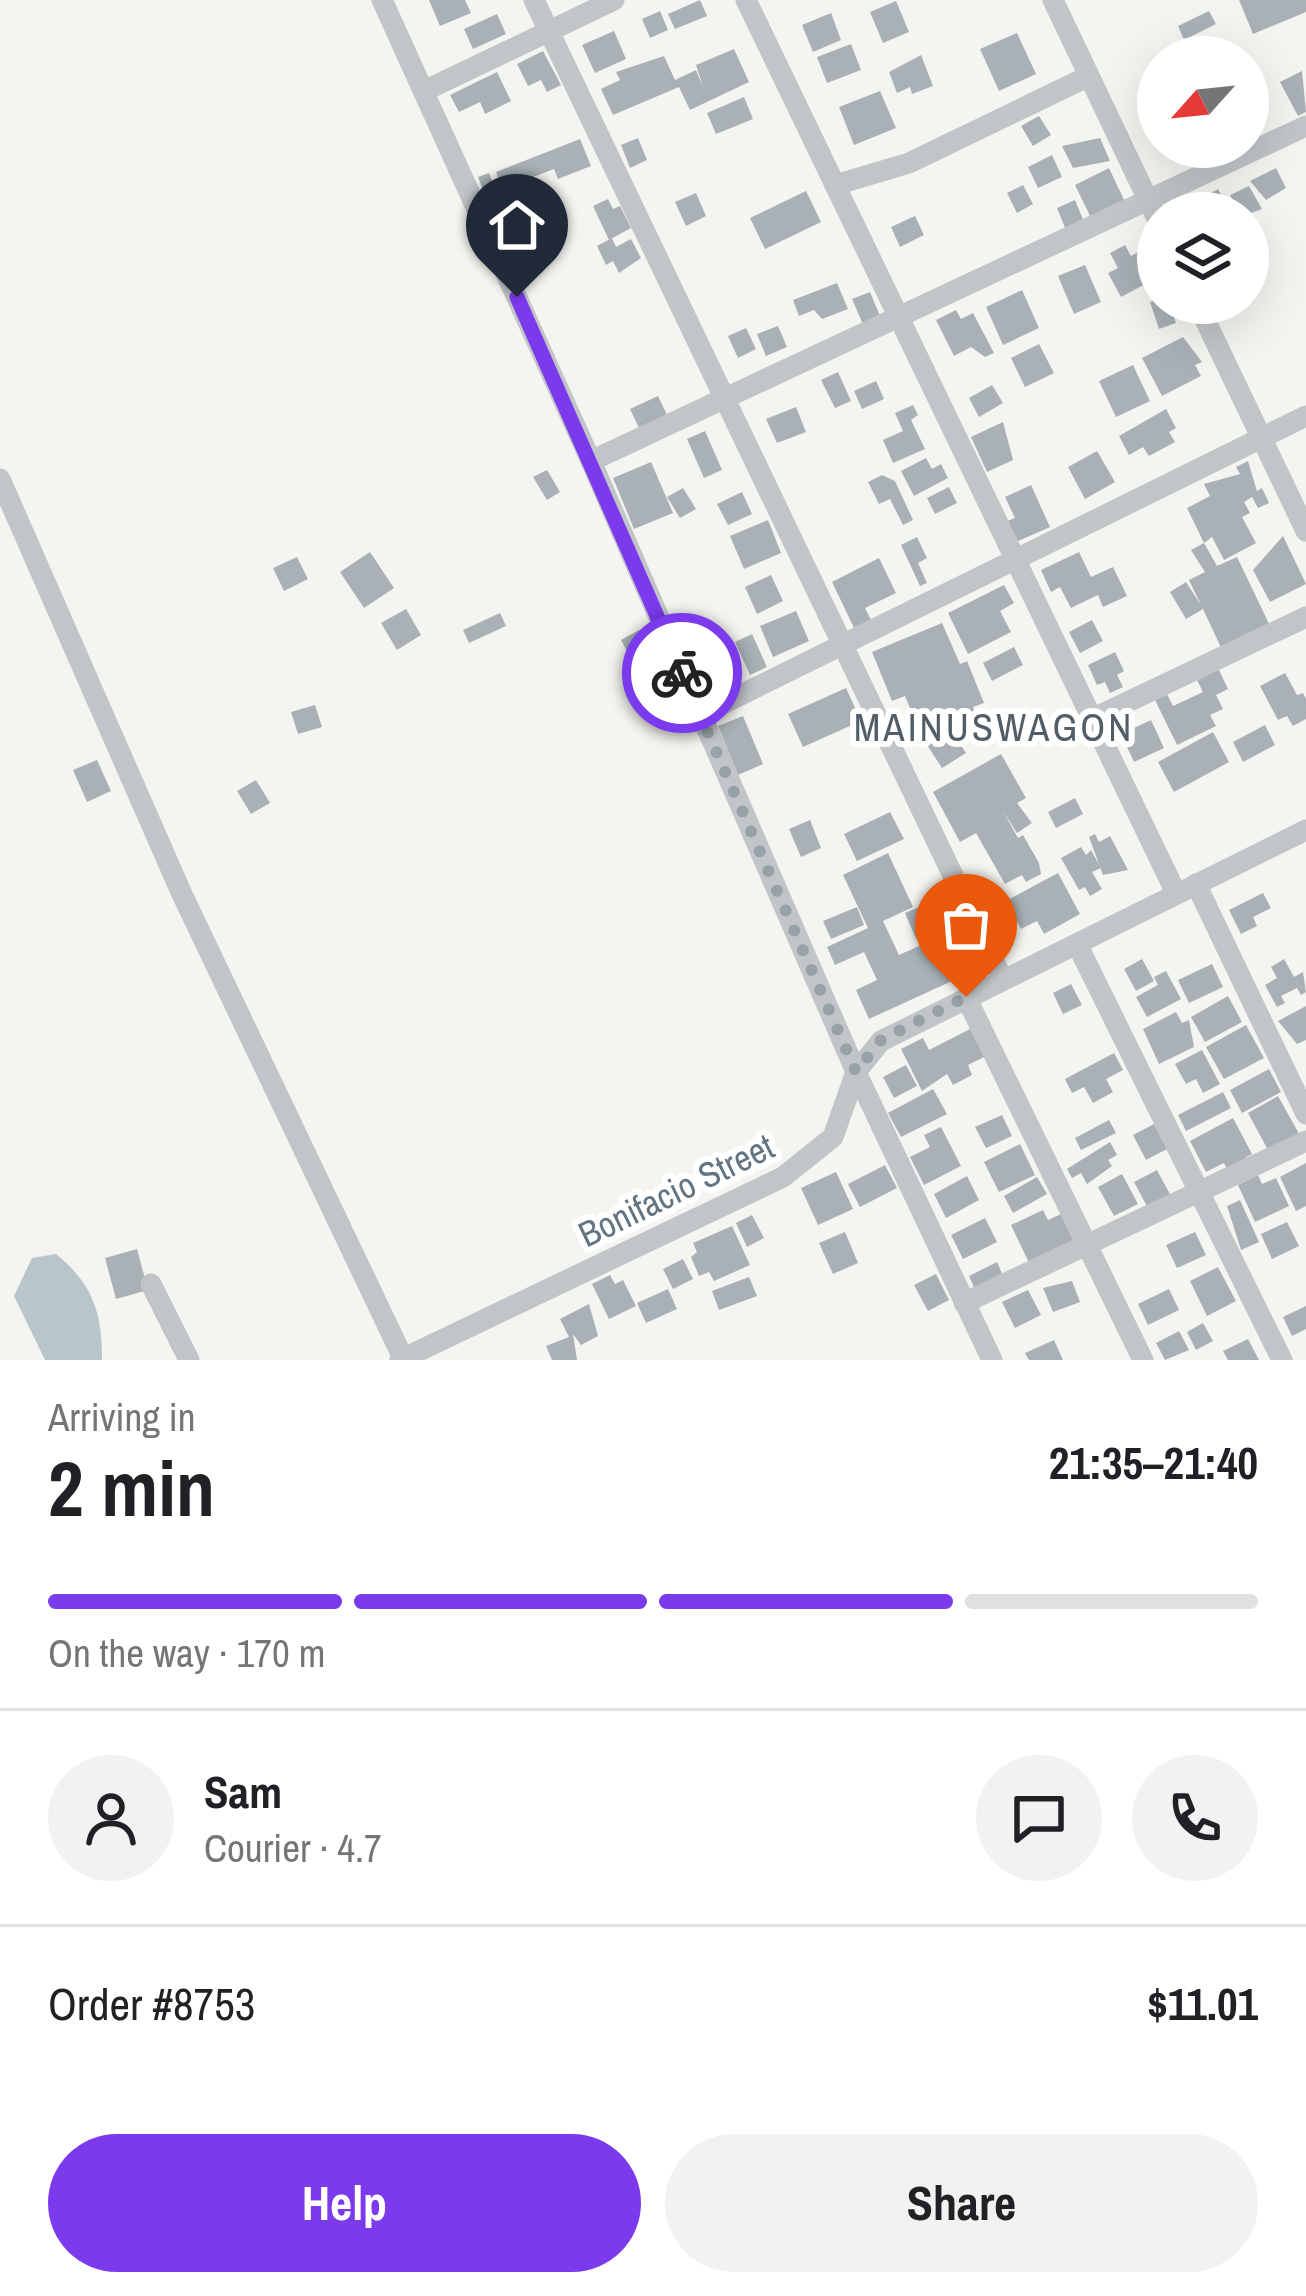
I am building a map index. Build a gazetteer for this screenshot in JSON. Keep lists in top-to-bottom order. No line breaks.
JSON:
{"streets":{"street":["Bonifacio Street"]},"districts":["MAINUSWAGON"],"north":"bottom left","page":{"heading":["2 min","Arriving in","21:35–21:40"],"panel":["Sam","Courier · 4.7","Order #8753","$11.01"],"bar":"On the way · 170 m","buttons":["Help","Share"]}}
